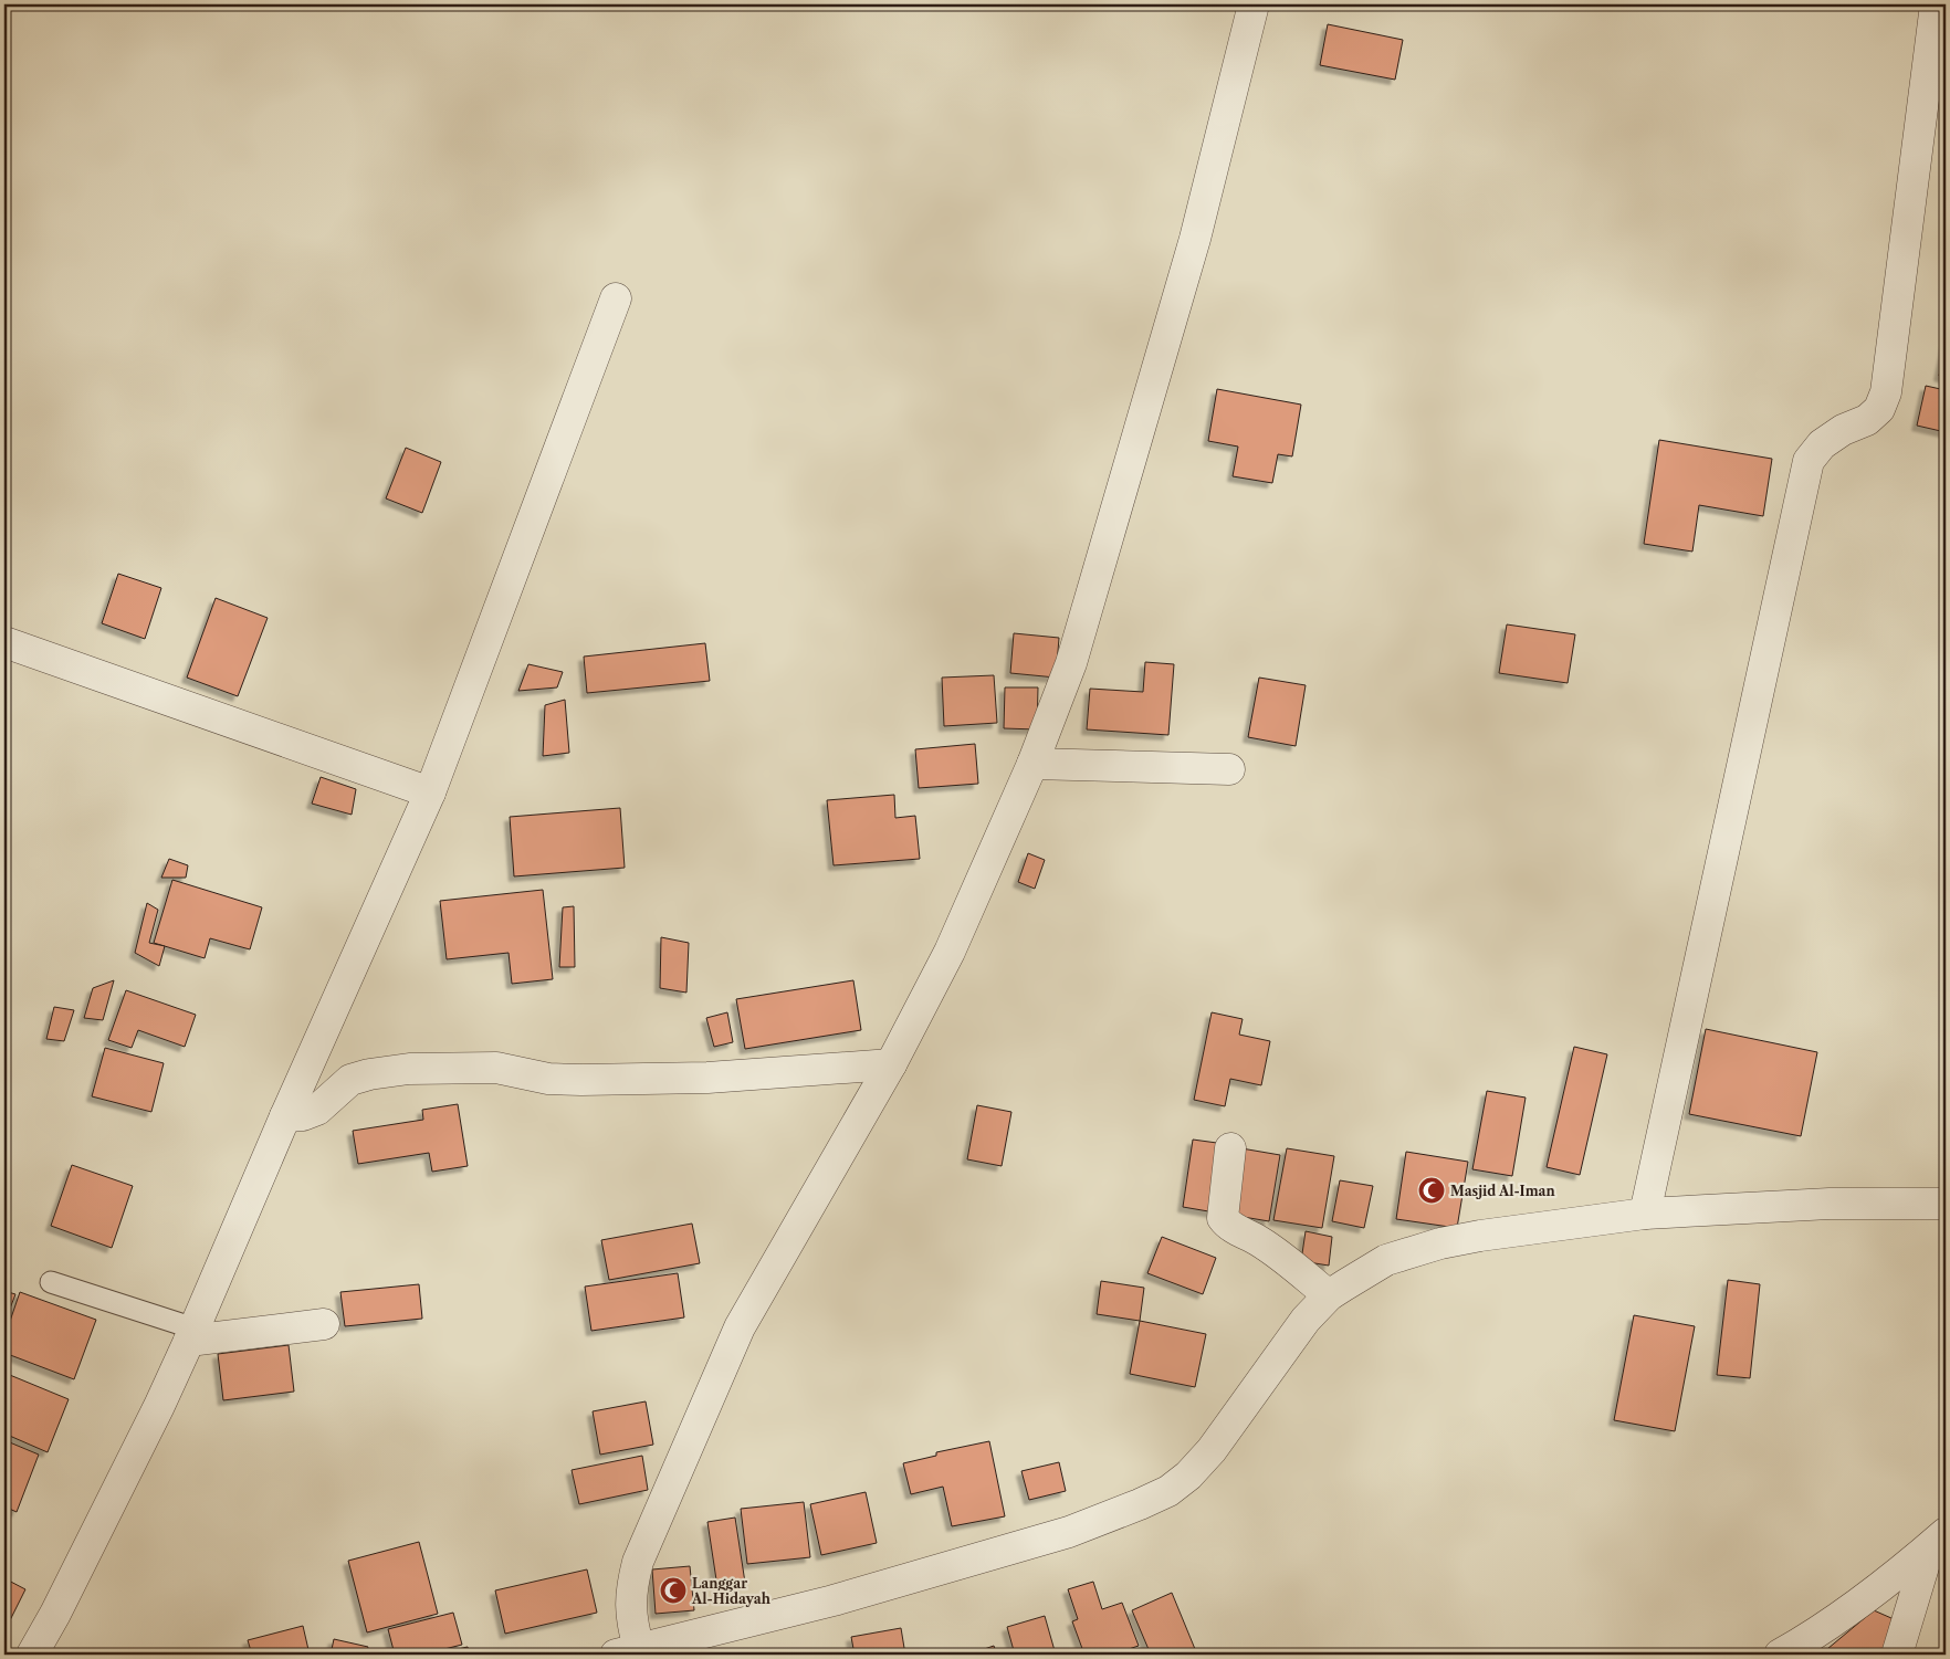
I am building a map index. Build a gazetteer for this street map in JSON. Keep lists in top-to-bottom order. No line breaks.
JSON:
{"places":{"mosque":["Masjid Al-Iman","Langgar Al-Hidayah"]}}
